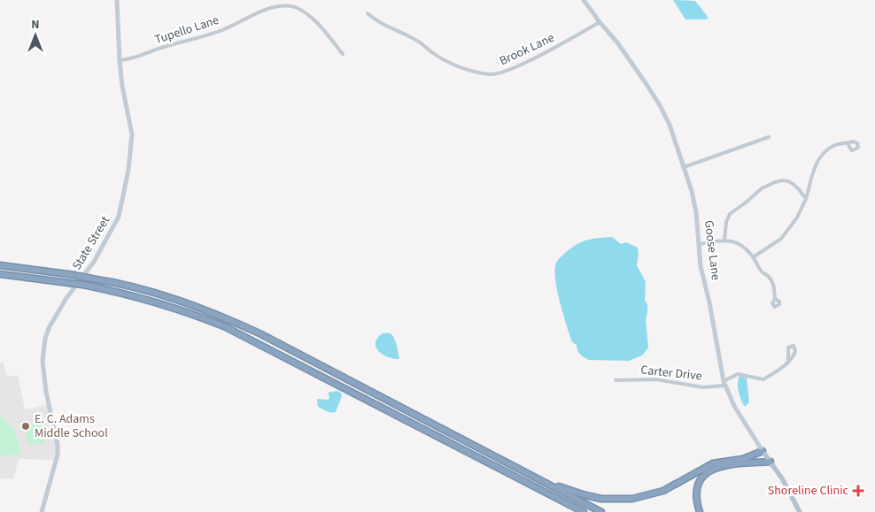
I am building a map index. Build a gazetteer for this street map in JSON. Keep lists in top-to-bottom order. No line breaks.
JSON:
{"streets":{"main road":["Goose Lane"],"street":["Tupello Lane","Brook Lane","State Street","Carter Drive"]},"crossings":[["Tupello Lane","State Street"],["Brook Lane","Goose Lane"],["Goose Lane","Carter Drive"]],"places":{"other":["E. C. Adams Middle School"],"health":["Shoreline Clinic"]},"north":"top"}
